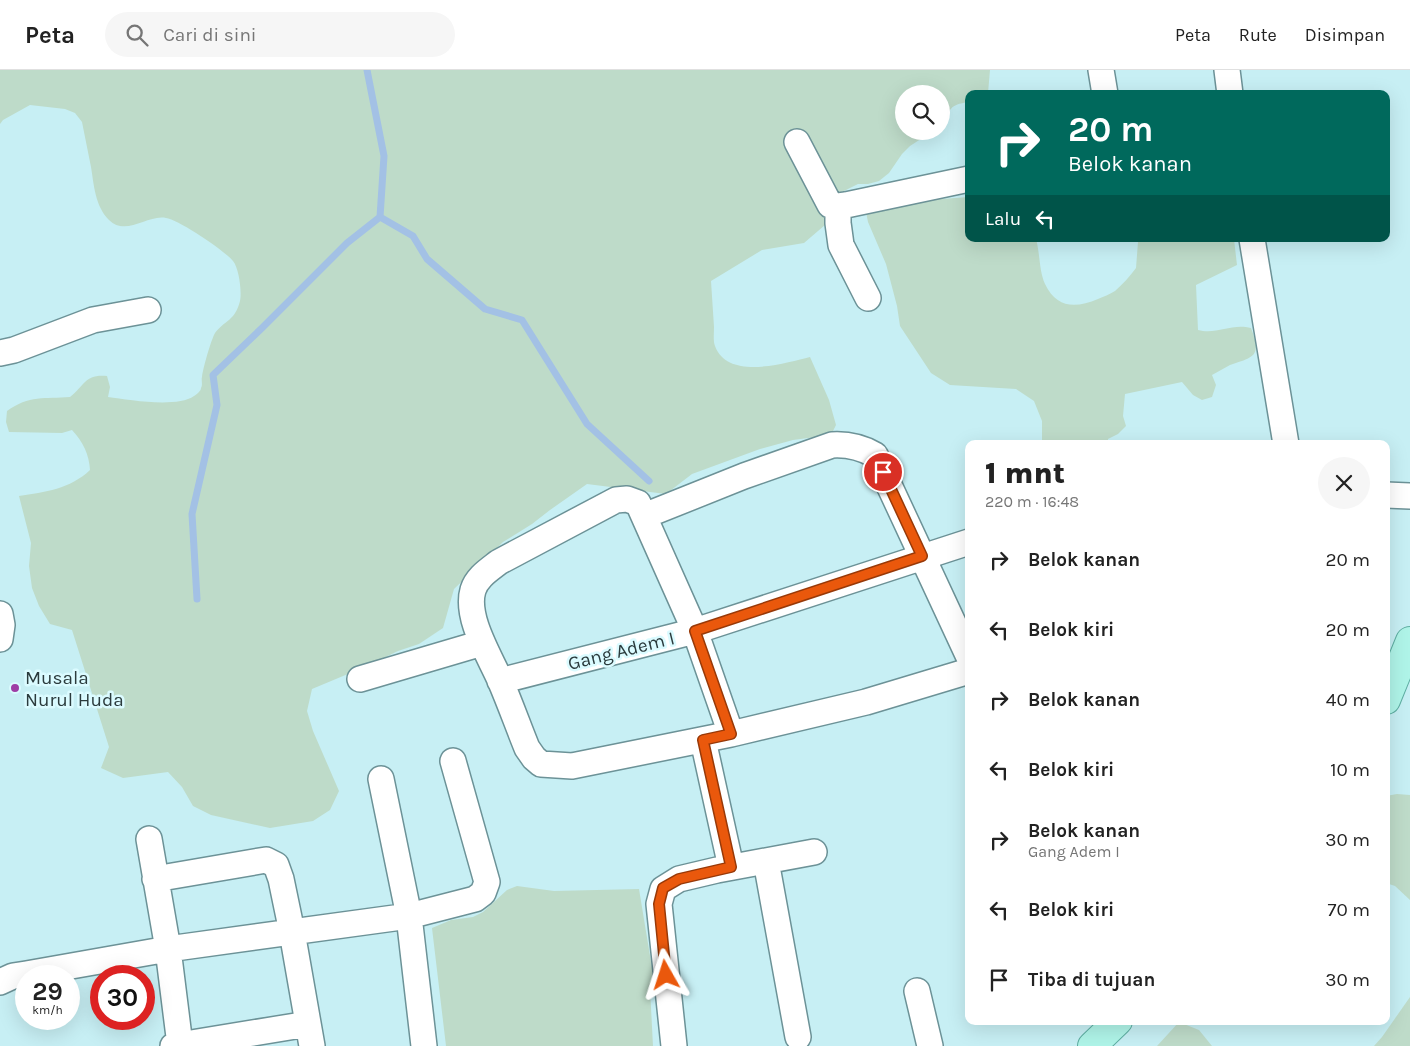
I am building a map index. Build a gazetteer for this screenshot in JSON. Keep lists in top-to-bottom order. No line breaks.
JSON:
{"streets":{"street":["Gang Adem I"]},"places":["Musala Nurul Huda"],"page":{"header":"Peta","search":"Cari di sini","nav":["Peta","Rute","Disimpan"],"turn":["20 m","Belok kanan"],"then":"Lalu","heading":["1 mnt","220 m · 16:48"],"list":[{"name":"Belok kanan","value":"20 m"},{"name":"Belok kiri","value":"20 m"},{"name":"Belok kanan","value":"40 m"},{"name":"Belok kiri","value":"10 m"},{"name":"Belok kanan","note":"Gang Adem I","value":"30 m"},{"name":"Belok kiri","value":"70 m"},{"name":"Tiba di tujuan","value":"30 m"}],"speed":"29 km/h","limit":"30"}}
